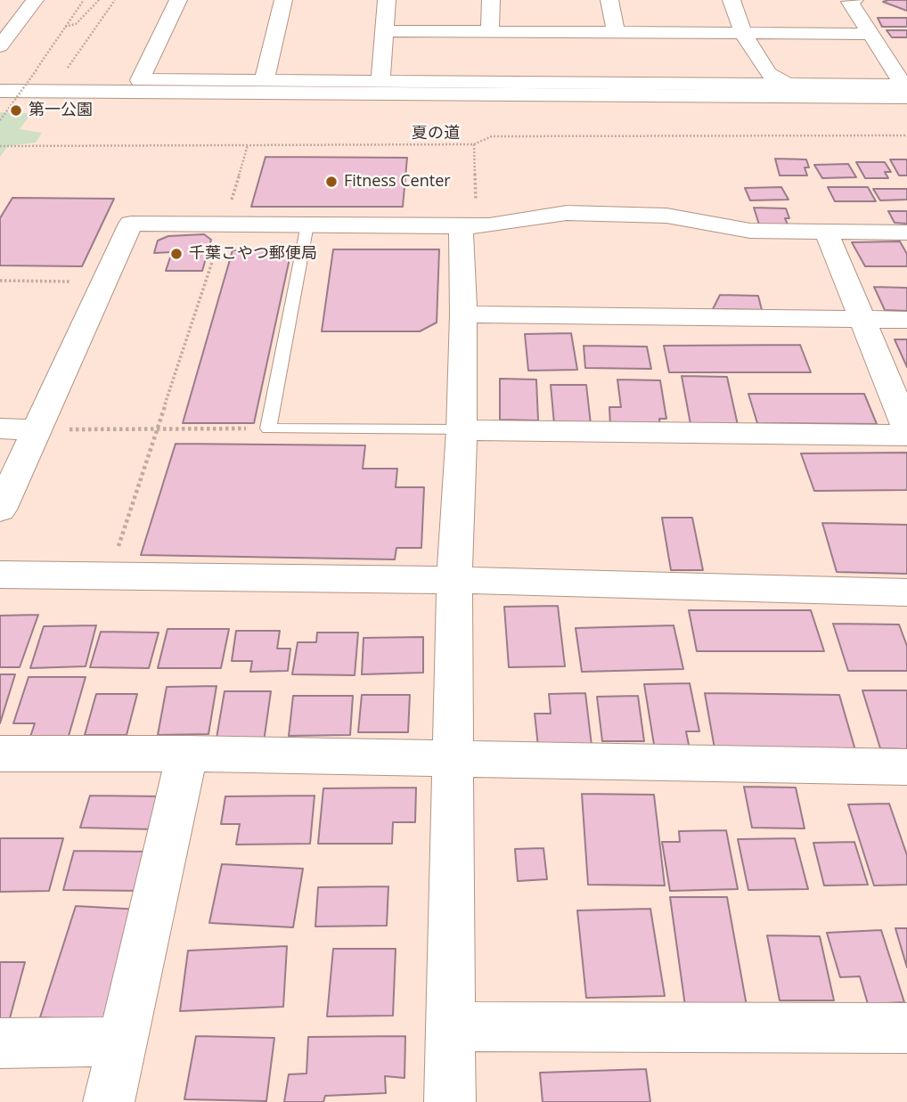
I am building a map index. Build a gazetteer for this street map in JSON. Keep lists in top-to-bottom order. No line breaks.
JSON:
{"streets":{"path":["夏の道"]},"places":["第一公園","Fitness Center","千葉こやつ郵便局"]}
